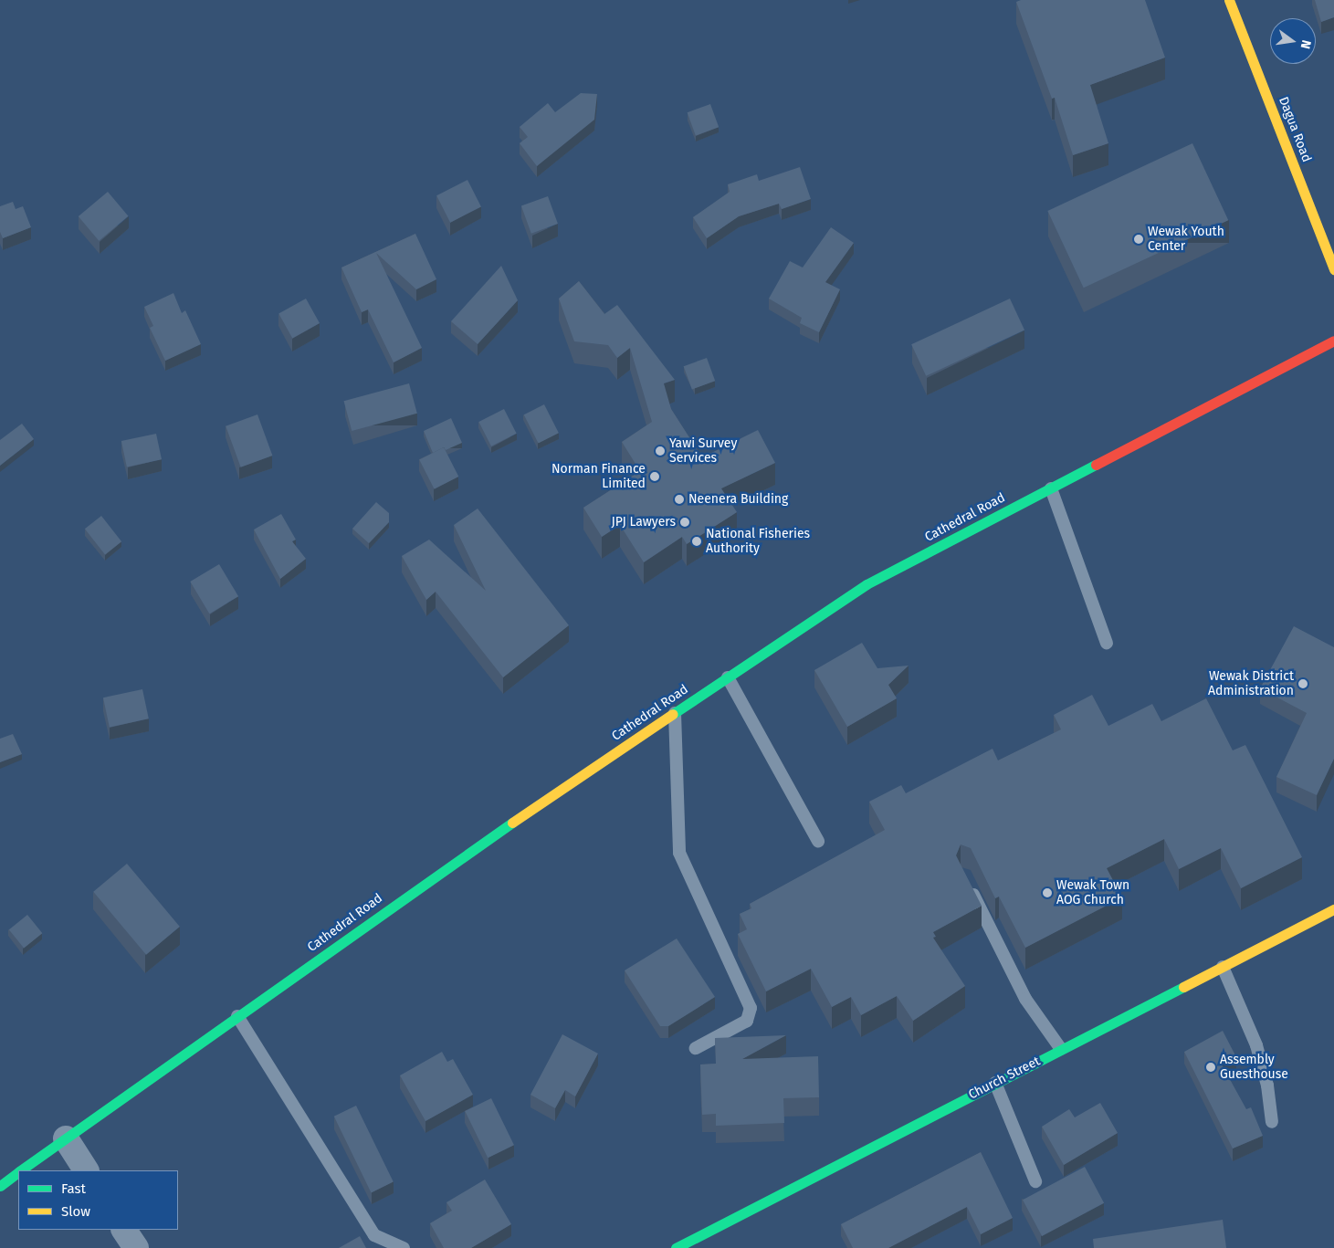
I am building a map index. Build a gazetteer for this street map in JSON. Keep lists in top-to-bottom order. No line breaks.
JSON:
{"streets":{"main road":["Dagua Road","Cathedral Road","Church Street"]},"places":["Wewak Youth Center","Yawi Survey Services","Norman Finance Limited","Neenera Building","JPJ Lawyers","National Fisheries Authority","Wewak District Administration","Wewak Town AOG Church","Assembly Guesthouse"],"legend":["Fast","Slow"],"north":"right"}
